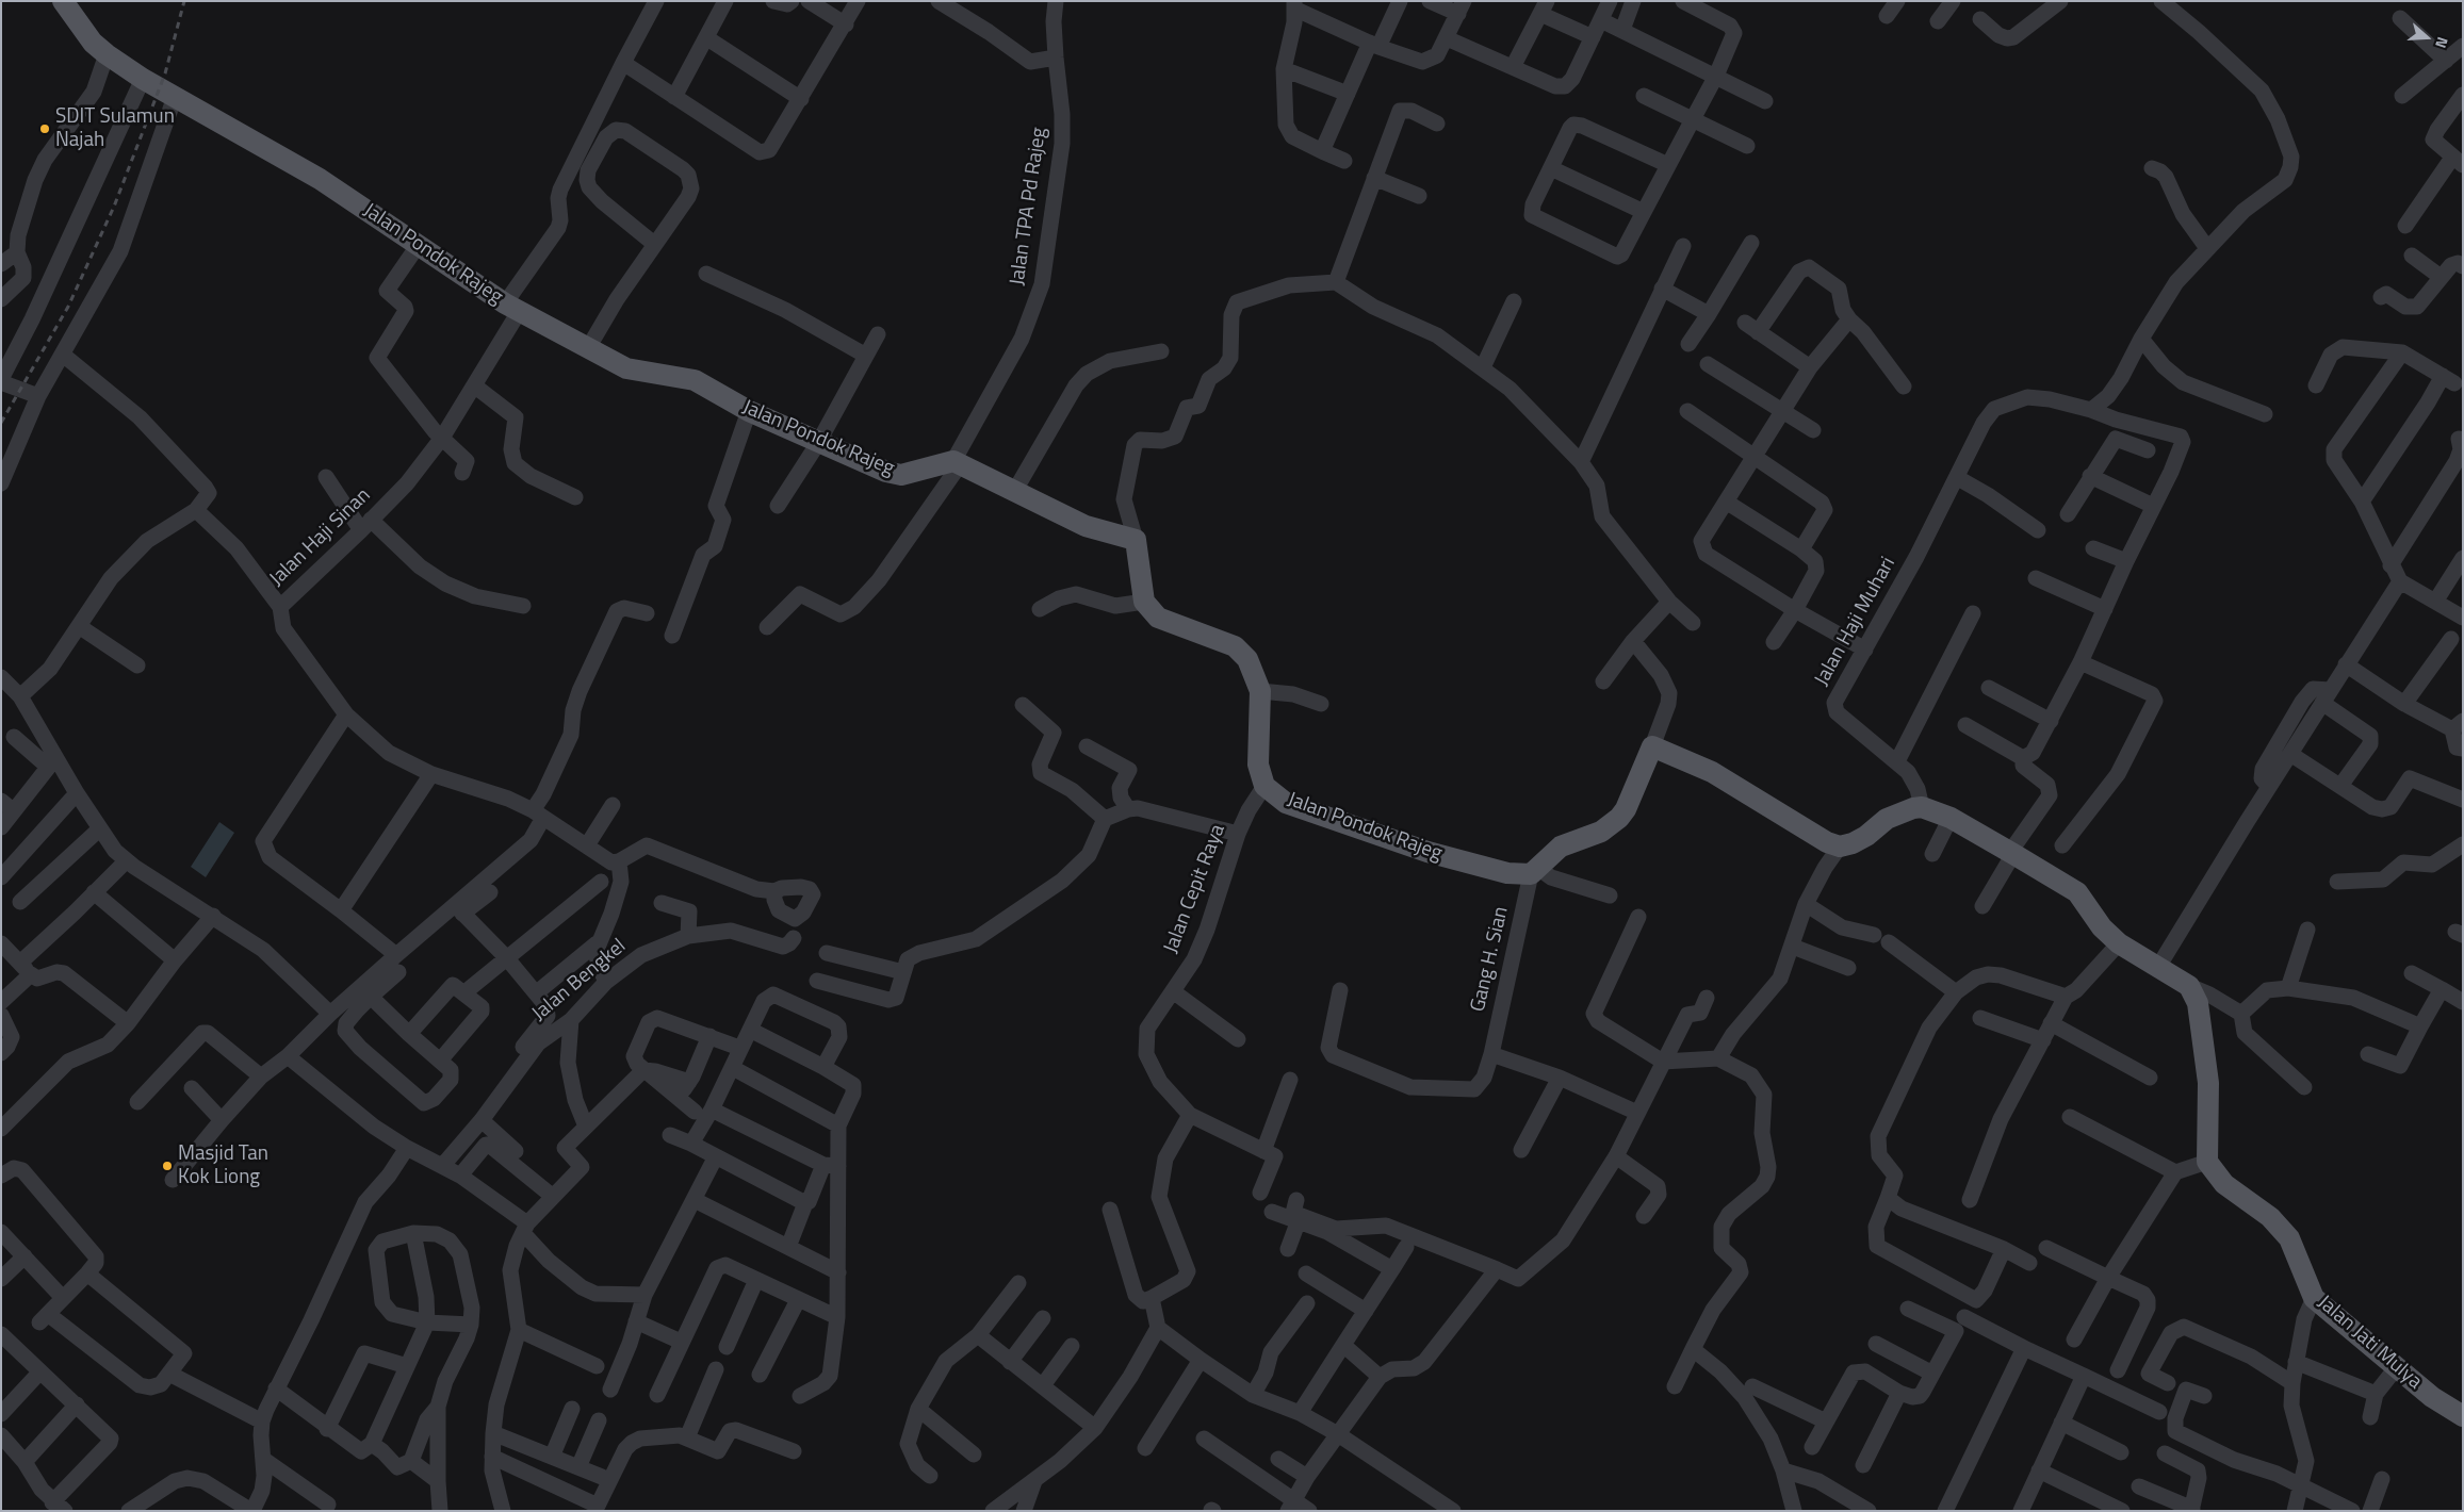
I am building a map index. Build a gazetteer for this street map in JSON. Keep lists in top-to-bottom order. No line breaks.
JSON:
{"streets":{"main road":["Jalan Pondok Rajeg","Jalan Jati Mulya"],"street":["Jalan TPA Pd Rajeg","Jalan Haji Sinan","Jalan Haji Muhari","Jalan Cepit Raya","Gang H. Sian","Jalan Bengkel"]},"crossings":[["Jalan TPA Pd Rajeg","Jalan Pondok Rajeg"],["Jalan Pondok Rajeg","Jalan Haji Sinan"],["Jalan Pondok Rajeg","Jalan Cepit Raya"],["Jalan Pondok Rajeg","Gang H. Sian"]],"places":["SDIT Sulamun Najah","Masjid Tan Kok Liong"],"north":"right"}
